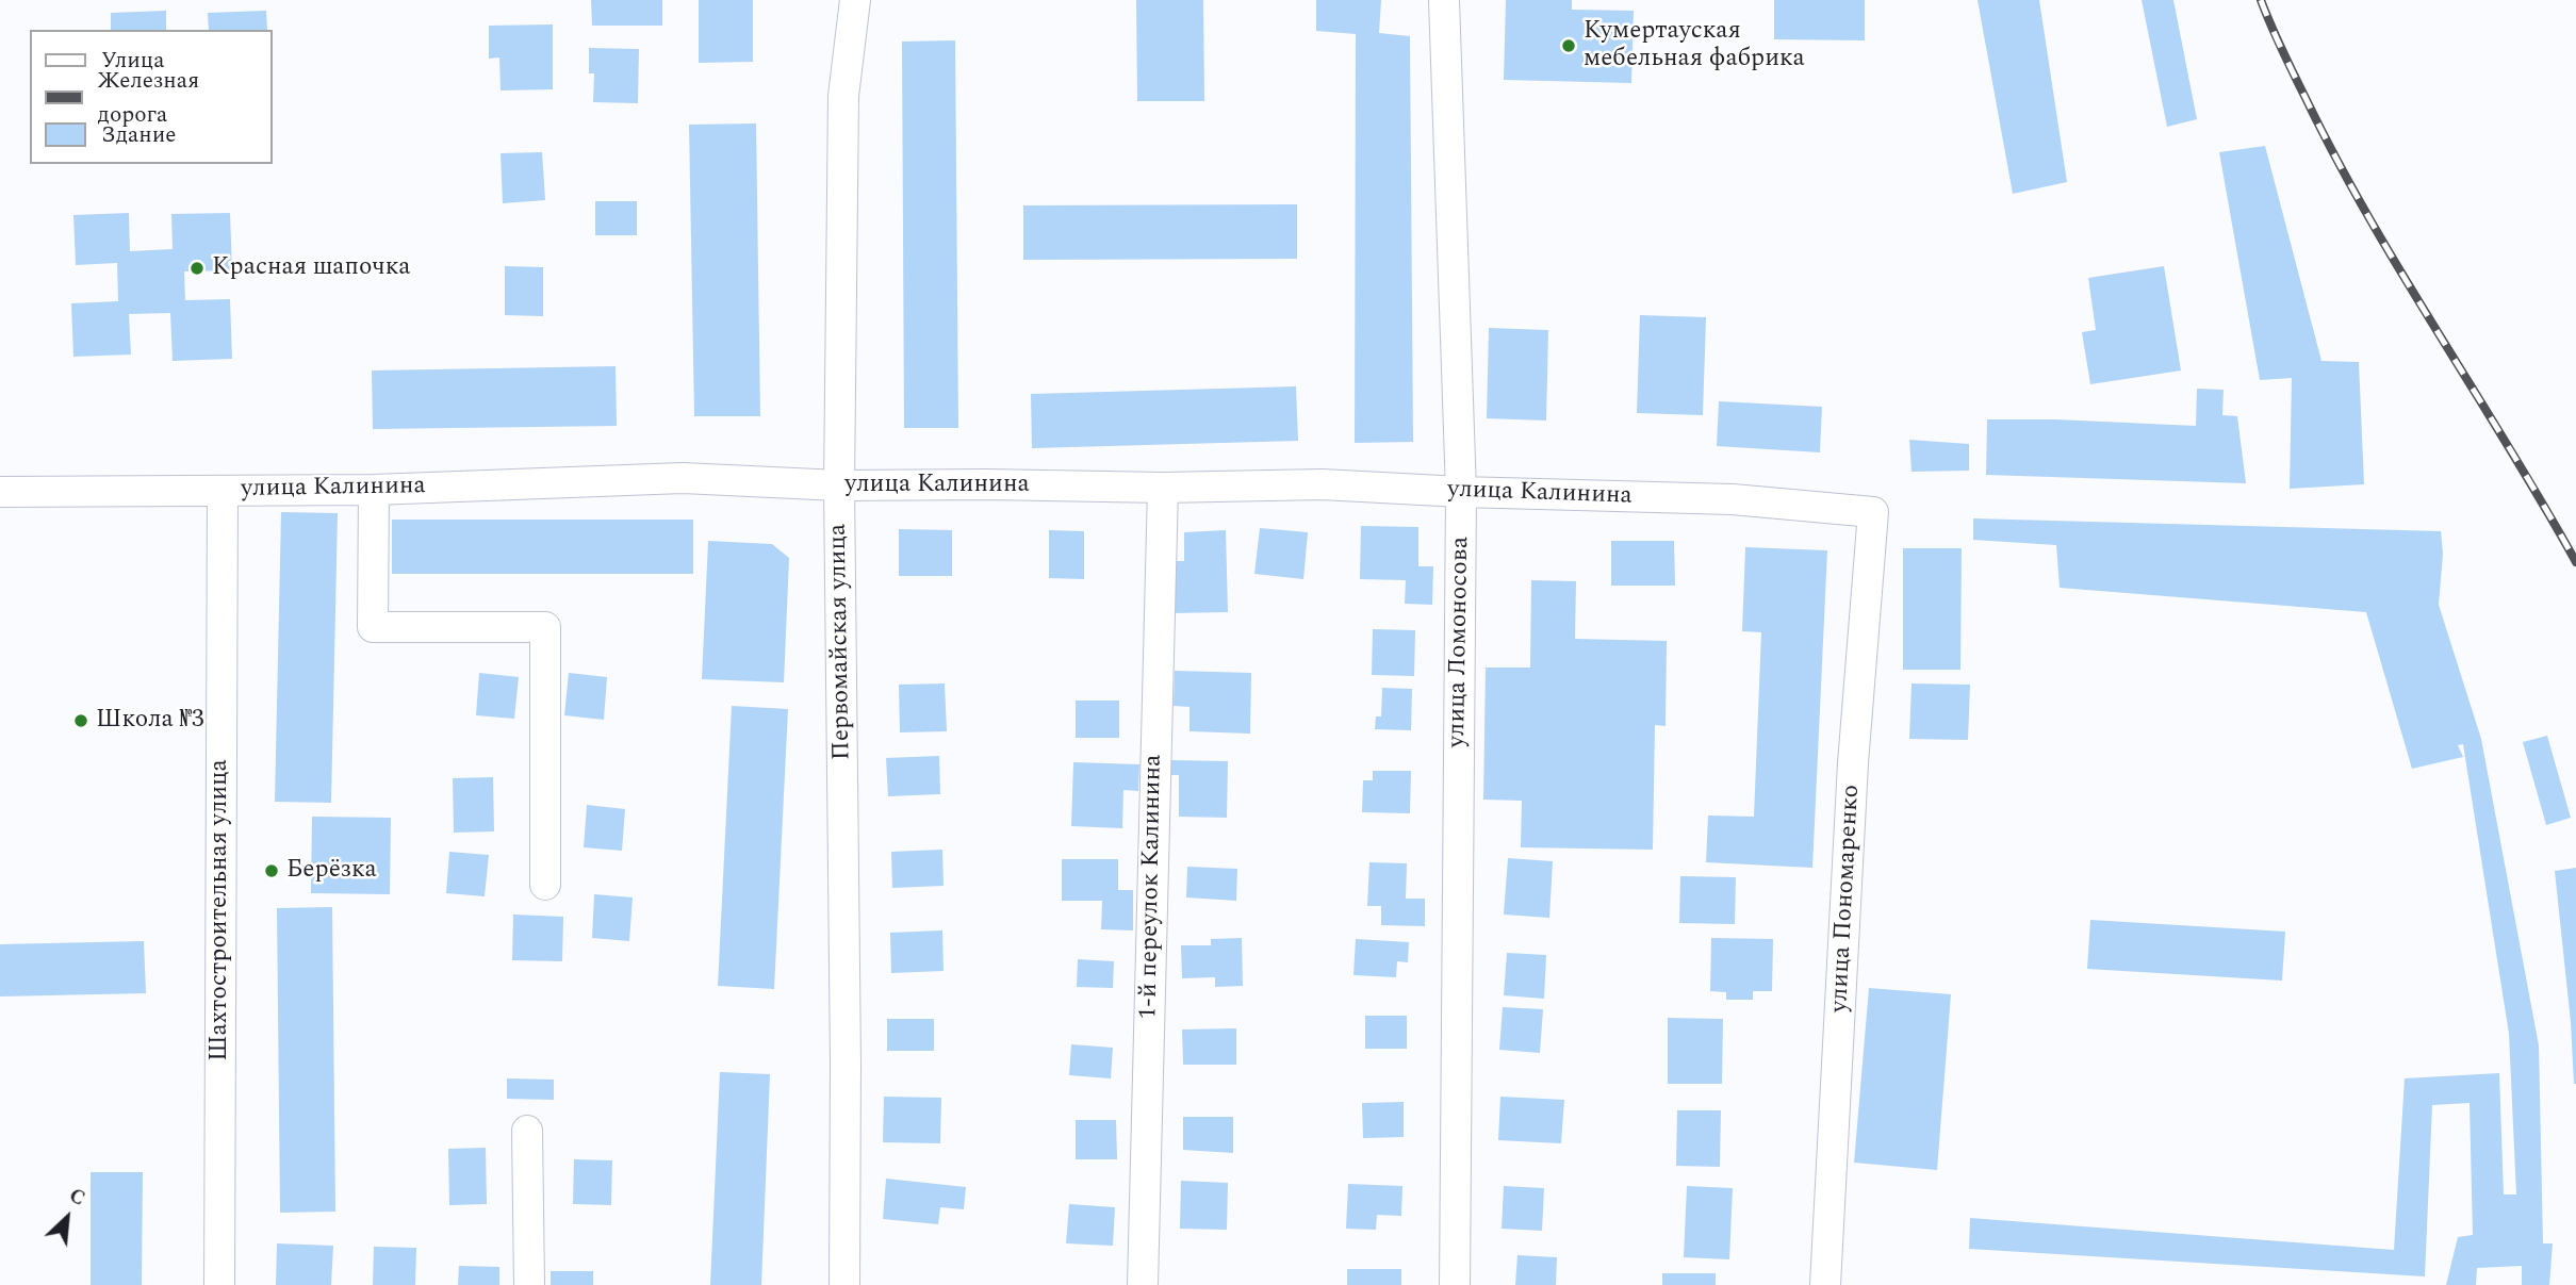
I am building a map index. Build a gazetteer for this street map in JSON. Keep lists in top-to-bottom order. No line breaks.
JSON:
{"streets":{"street":["улица Калинина","Первомайская улица","улица Ломоносова","1-й переулок Калинина","улица Пономаренко","Шахтостроительная улица"]},"crossings":[["улица Калинина","Первомайская улица"],["улица Калинина","улица Ломоносова"],["улица Калинина","1-й переулок Калинина"],["улица Калинина","улица Пономаренко"],["улица Калинина","Шахтостроительная улица"]],"places":["Кумертауская мебельная фабрика","Красная шапочка","Школа №3","Берёзка"],"legend":["Улица","Железная дорога","Здание"],"north":"top right"}
